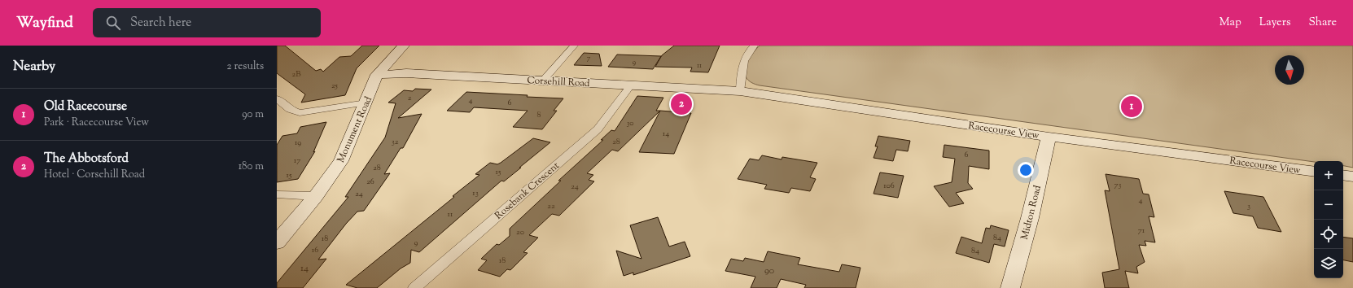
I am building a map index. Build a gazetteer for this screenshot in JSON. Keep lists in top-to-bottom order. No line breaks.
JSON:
{"streets":{"street":["Corsehill Road","Monument Road","Racecourse View","Rosebank Crescent","Midton Road"]},"crossings":[["Corsehill Road","Monument Road"],["Corsehill Road","Racecourse View"],["Corsehill Road","Rosebank Crescent"],["Racecourse View","Midton Road"]],"house_numbers":["7","9","11","2B","25","2","4","6","8","30","14","32","28","19","6","17","28","15","15","26","73","106","24","13","24","4","22","3","11","71","20","84","18","9","16","84","18","14","90"],"north":"bottom","page":{"header":"Wayfind","search":"Search here","nav":["Map","Layers","Share"],"heading":["Nearby","2 results"],"list":[{"mark":"1","name":"Old Racecourse","note":"Park · Racecourse View","value":"90 m"},{"mark":"2","name":"The Abbotsford","note":"Hotel · Corsehill Road","value":"180 m"}],"pins":["2","1"],"map_buttons":["+","−"]}}
